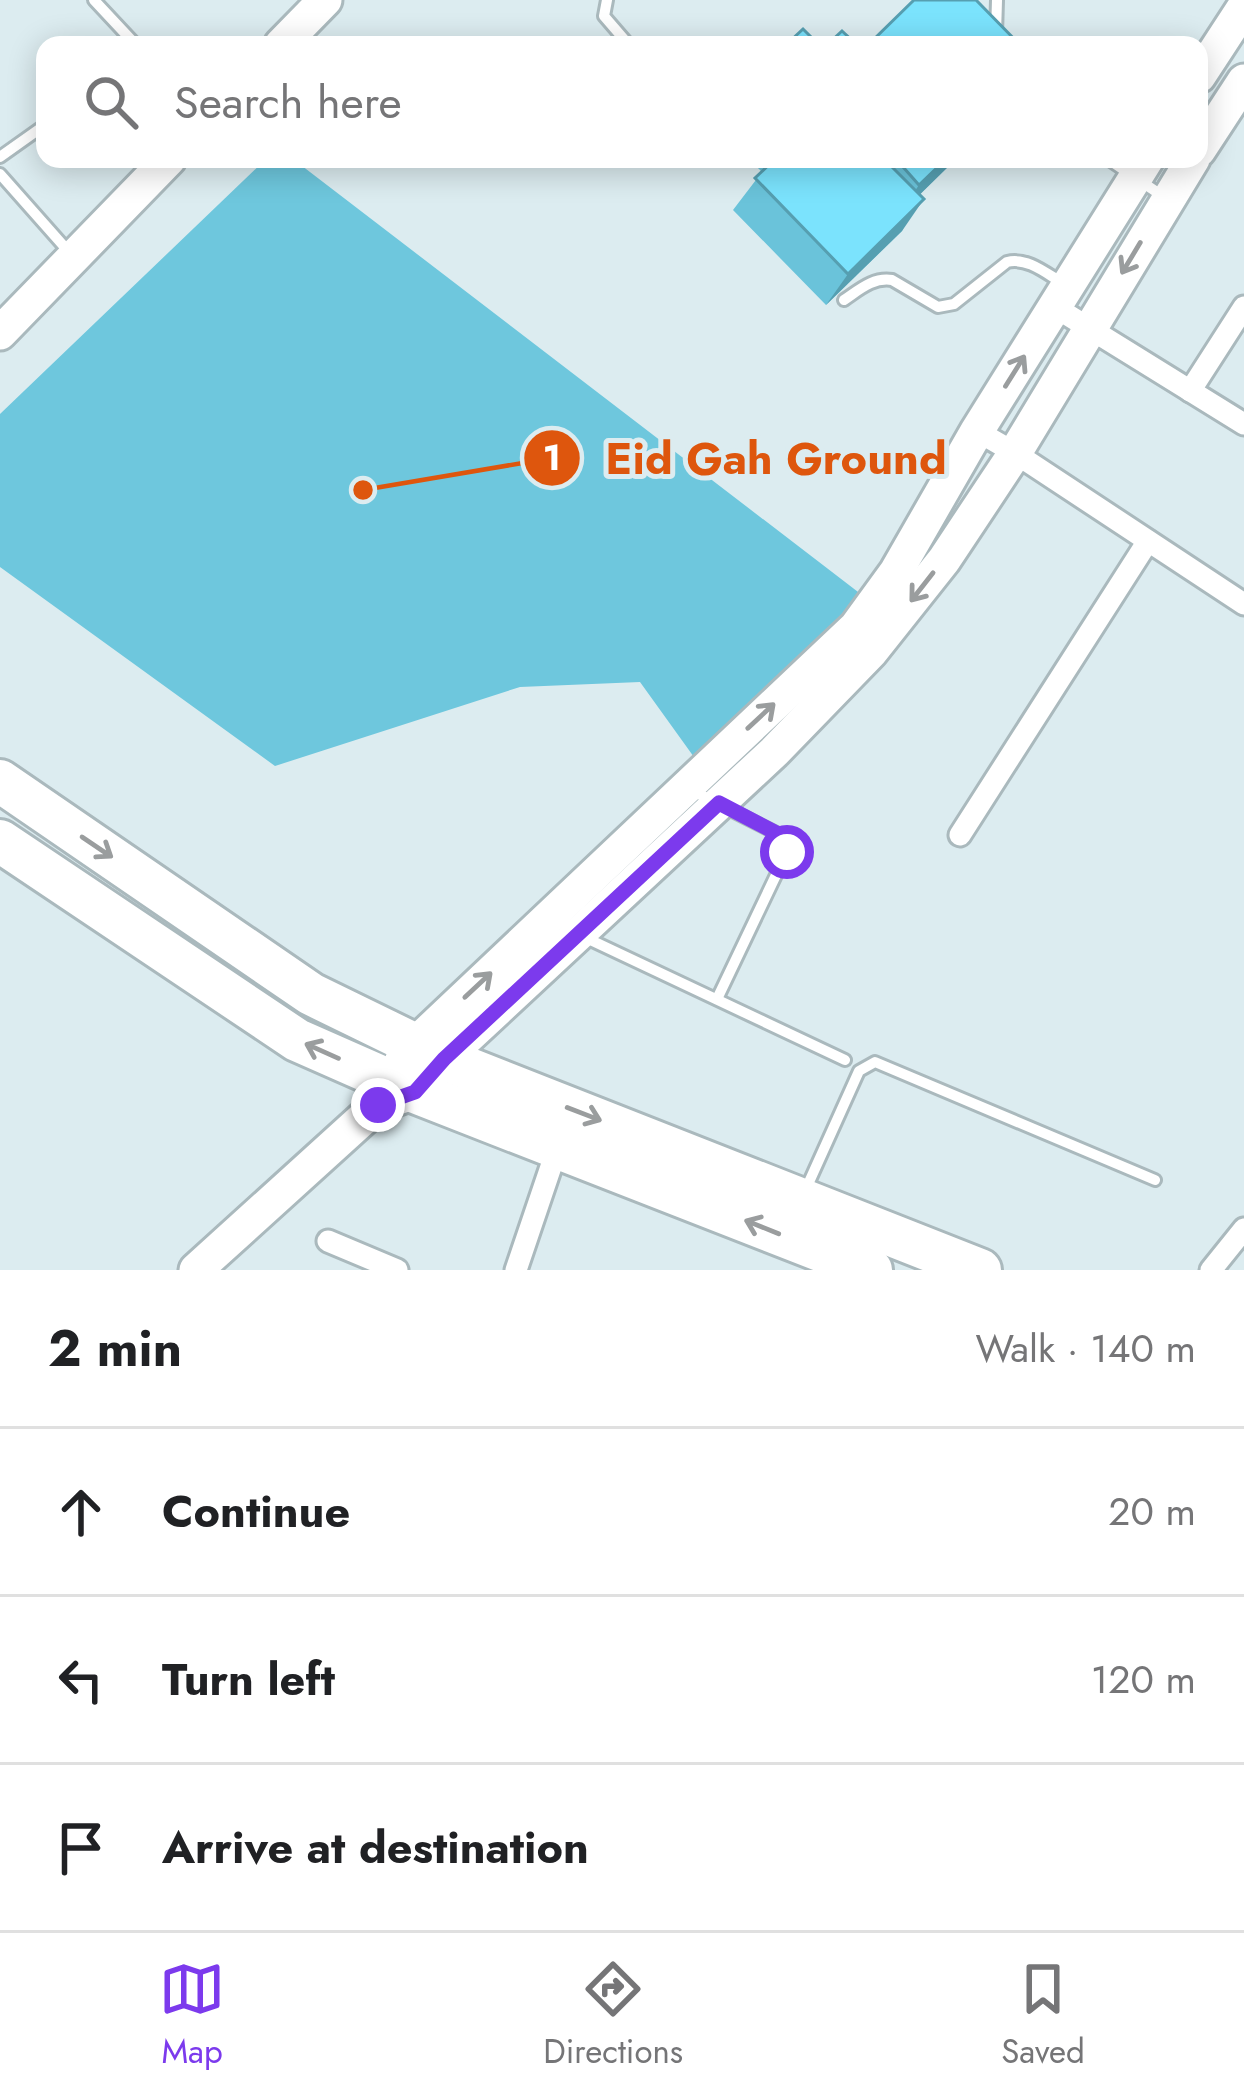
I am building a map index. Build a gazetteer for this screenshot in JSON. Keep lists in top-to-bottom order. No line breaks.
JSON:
{"places":["Eid Gah Ground"],"page":{"search":"Search here","heading":["2 min","Walk · 140 m"],"list":[["Continue","20 m"],["Turn left","120 m"],"Arrive at destination"],"nav":["Map","Directions","Saved"]}}
